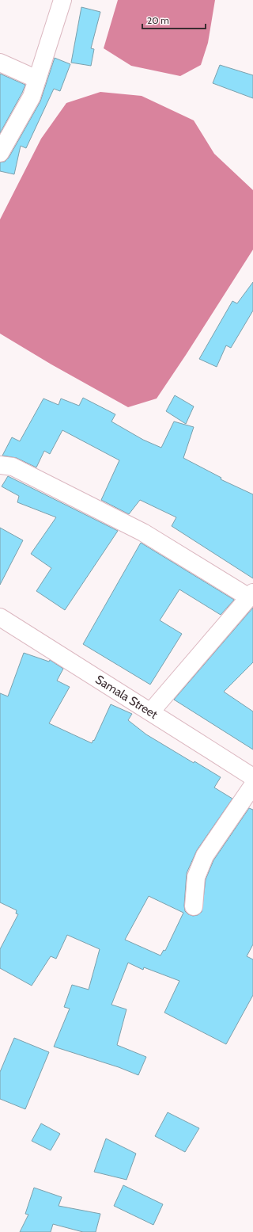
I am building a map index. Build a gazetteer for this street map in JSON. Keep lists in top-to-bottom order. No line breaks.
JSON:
{"streets":{"street":["Samala Street"]},"scale_bar":"20 m"}
